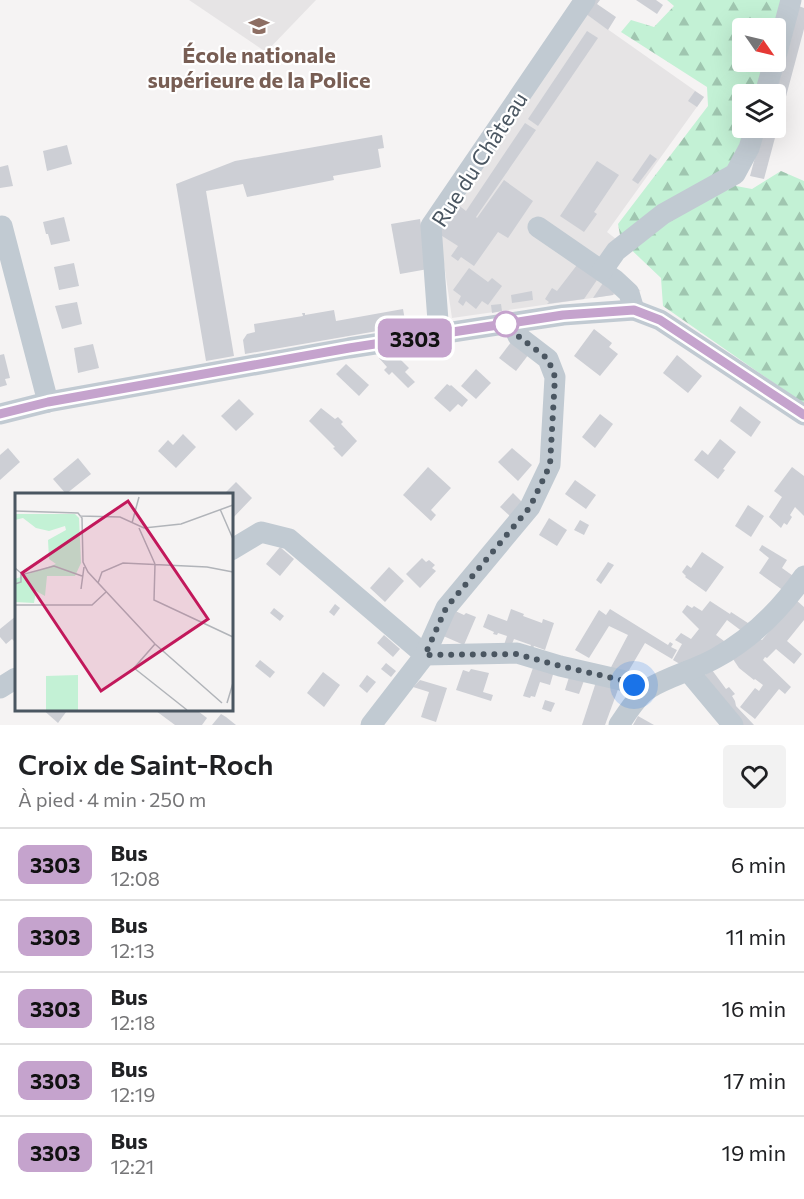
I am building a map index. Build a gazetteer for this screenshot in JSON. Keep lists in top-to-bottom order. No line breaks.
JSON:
{"streets":{"street":["Rue du Château"]},"places":{"school or university":["École nationale supérieure de la Police"]},"lines":["bus line 3303"],"north":"bottom right","page":{"on_map":"3303","heading":["Croix de Saint-Roch","À pied · 4 min · 250 m"],"list":[{"mark":"3303","name":"Bus","note":"12:08","value":"6 min"},{"mark":"3303","name":"Bus","note":"12:13","value":"11 min"},{"mark":"3303","name":"Bus","note":"12:18","value":"16 min"},{"mark":"3303","name":"Bus","note":"12:19","value":"17 min"},{"mark":"3303","name":"Bus","note":"12:21","value":"19 min"}]}}
